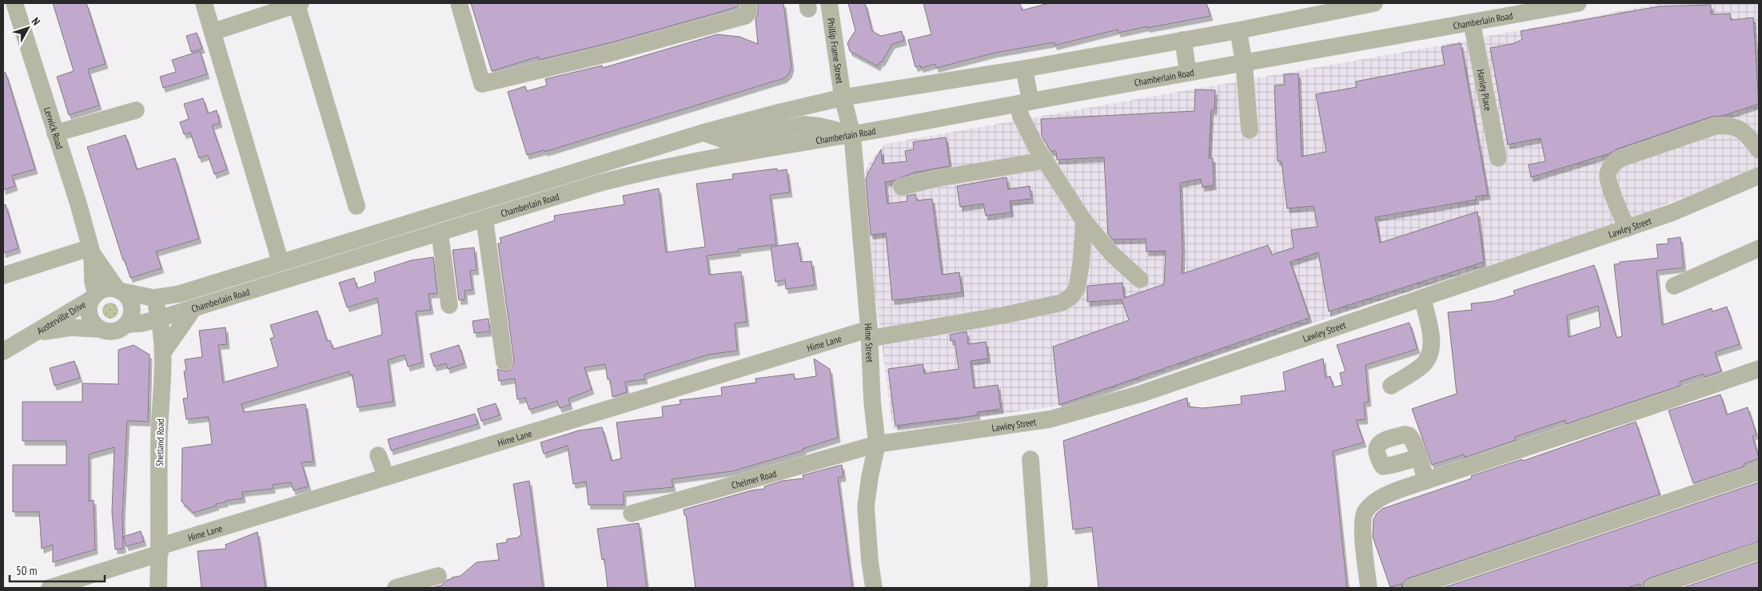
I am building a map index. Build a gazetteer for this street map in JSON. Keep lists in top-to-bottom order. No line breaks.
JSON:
{"streets":{"street":["Chamberlain Road","Phillip Frame Street","Hanley Place","Lerwick Road","Lawley Street","Austerville Drive","Hime Lane","Hime Street","Shetland Road","Chelmer Road"]},"crossings":[["Chamberlain Road","Phillip Frame Street"],["Chamberlain Road","Hanley Place"],["Chamberlain Road","Lerwick Road"],["Chamberlain Road","Austerville Drive"],["Chamberlain Road","Hime Street"],["Chamberlain Road","Shetland Road"],["Phillip Frame Street","Hime Street"],["Lerwick Road","Austerville Drive"],["Lawley Street","Hime Street"],["Lawley Street","Chelmer Road"],["Hime Lane","Hime Street"],["Hime Lane","Shetland Road"],["Hime Street","Chelmer Road"]],"scale_bar":"50 m","north":"top right"}
